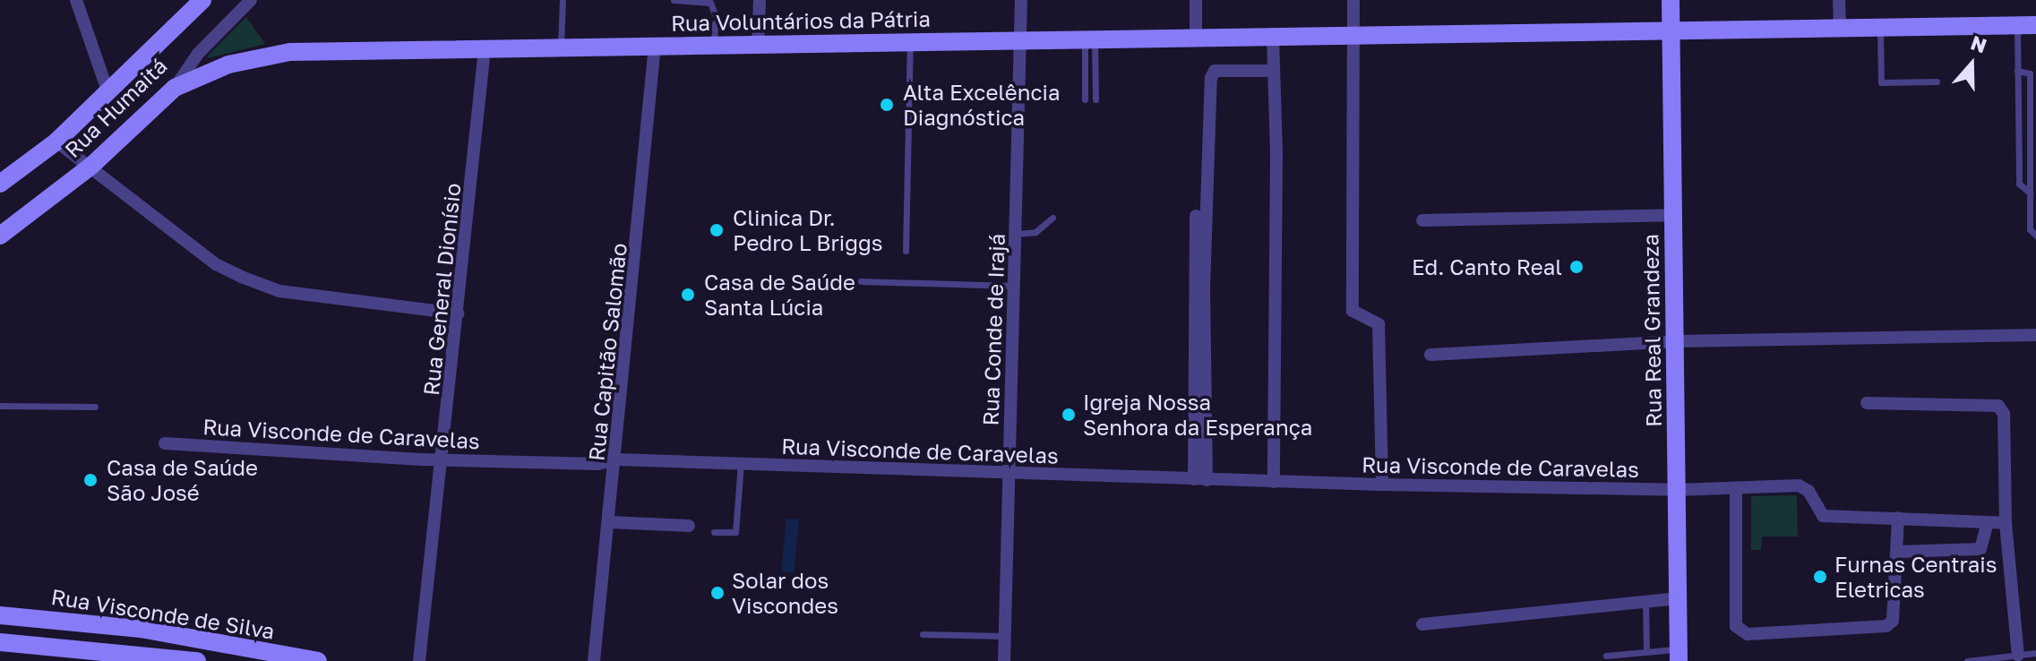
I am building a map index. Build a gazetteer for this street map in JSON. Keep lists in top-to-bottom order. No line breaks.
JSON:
{"streets":{"main road":["Rua Voluntários da Pátria","Rua Humaitá","Rua Real Grandeza","Rua Visconde de Silva"],"street":["Rua General Dionísio","Rua Conde de Irajá","Rua Capitão Salomão","Rua Visconde de Caravelas"]},"crossings":[["Rua Voluntários da Pátria","Rua Humaitá"],["Rua Voluntários da Pátria","Rua General Dionísio"],["Rua Voluntários da Pátria","Rua Conde de Irajá"],["Rua Voluntários da Pátria","Rua Real Grandeza"],["Rua Voluntários da Pátria","Rua Capitão Salomão"],["Rua General Dionísio","Rua Visconde de Caravelas"],["Rua Conde de Irajá","Rua Visconde de Caravelas"],["Rua Real Grandeza","Rua Visconde de Caravelas"],["Rua Capitão Salomão","Rua Visconde de Caravelas"]],"places":["Alta Excelência Diagnóstica","Clinica Dr. Pedro L Briggs","Ed. Canto Real","Casa de Saúde Santa Lúcia","Igreja Nossa Senhora da Esperança","Casa de Saúde São José","Furnas Centrais Eletricas","Solar dos Viscondes"],"north":"top"}
